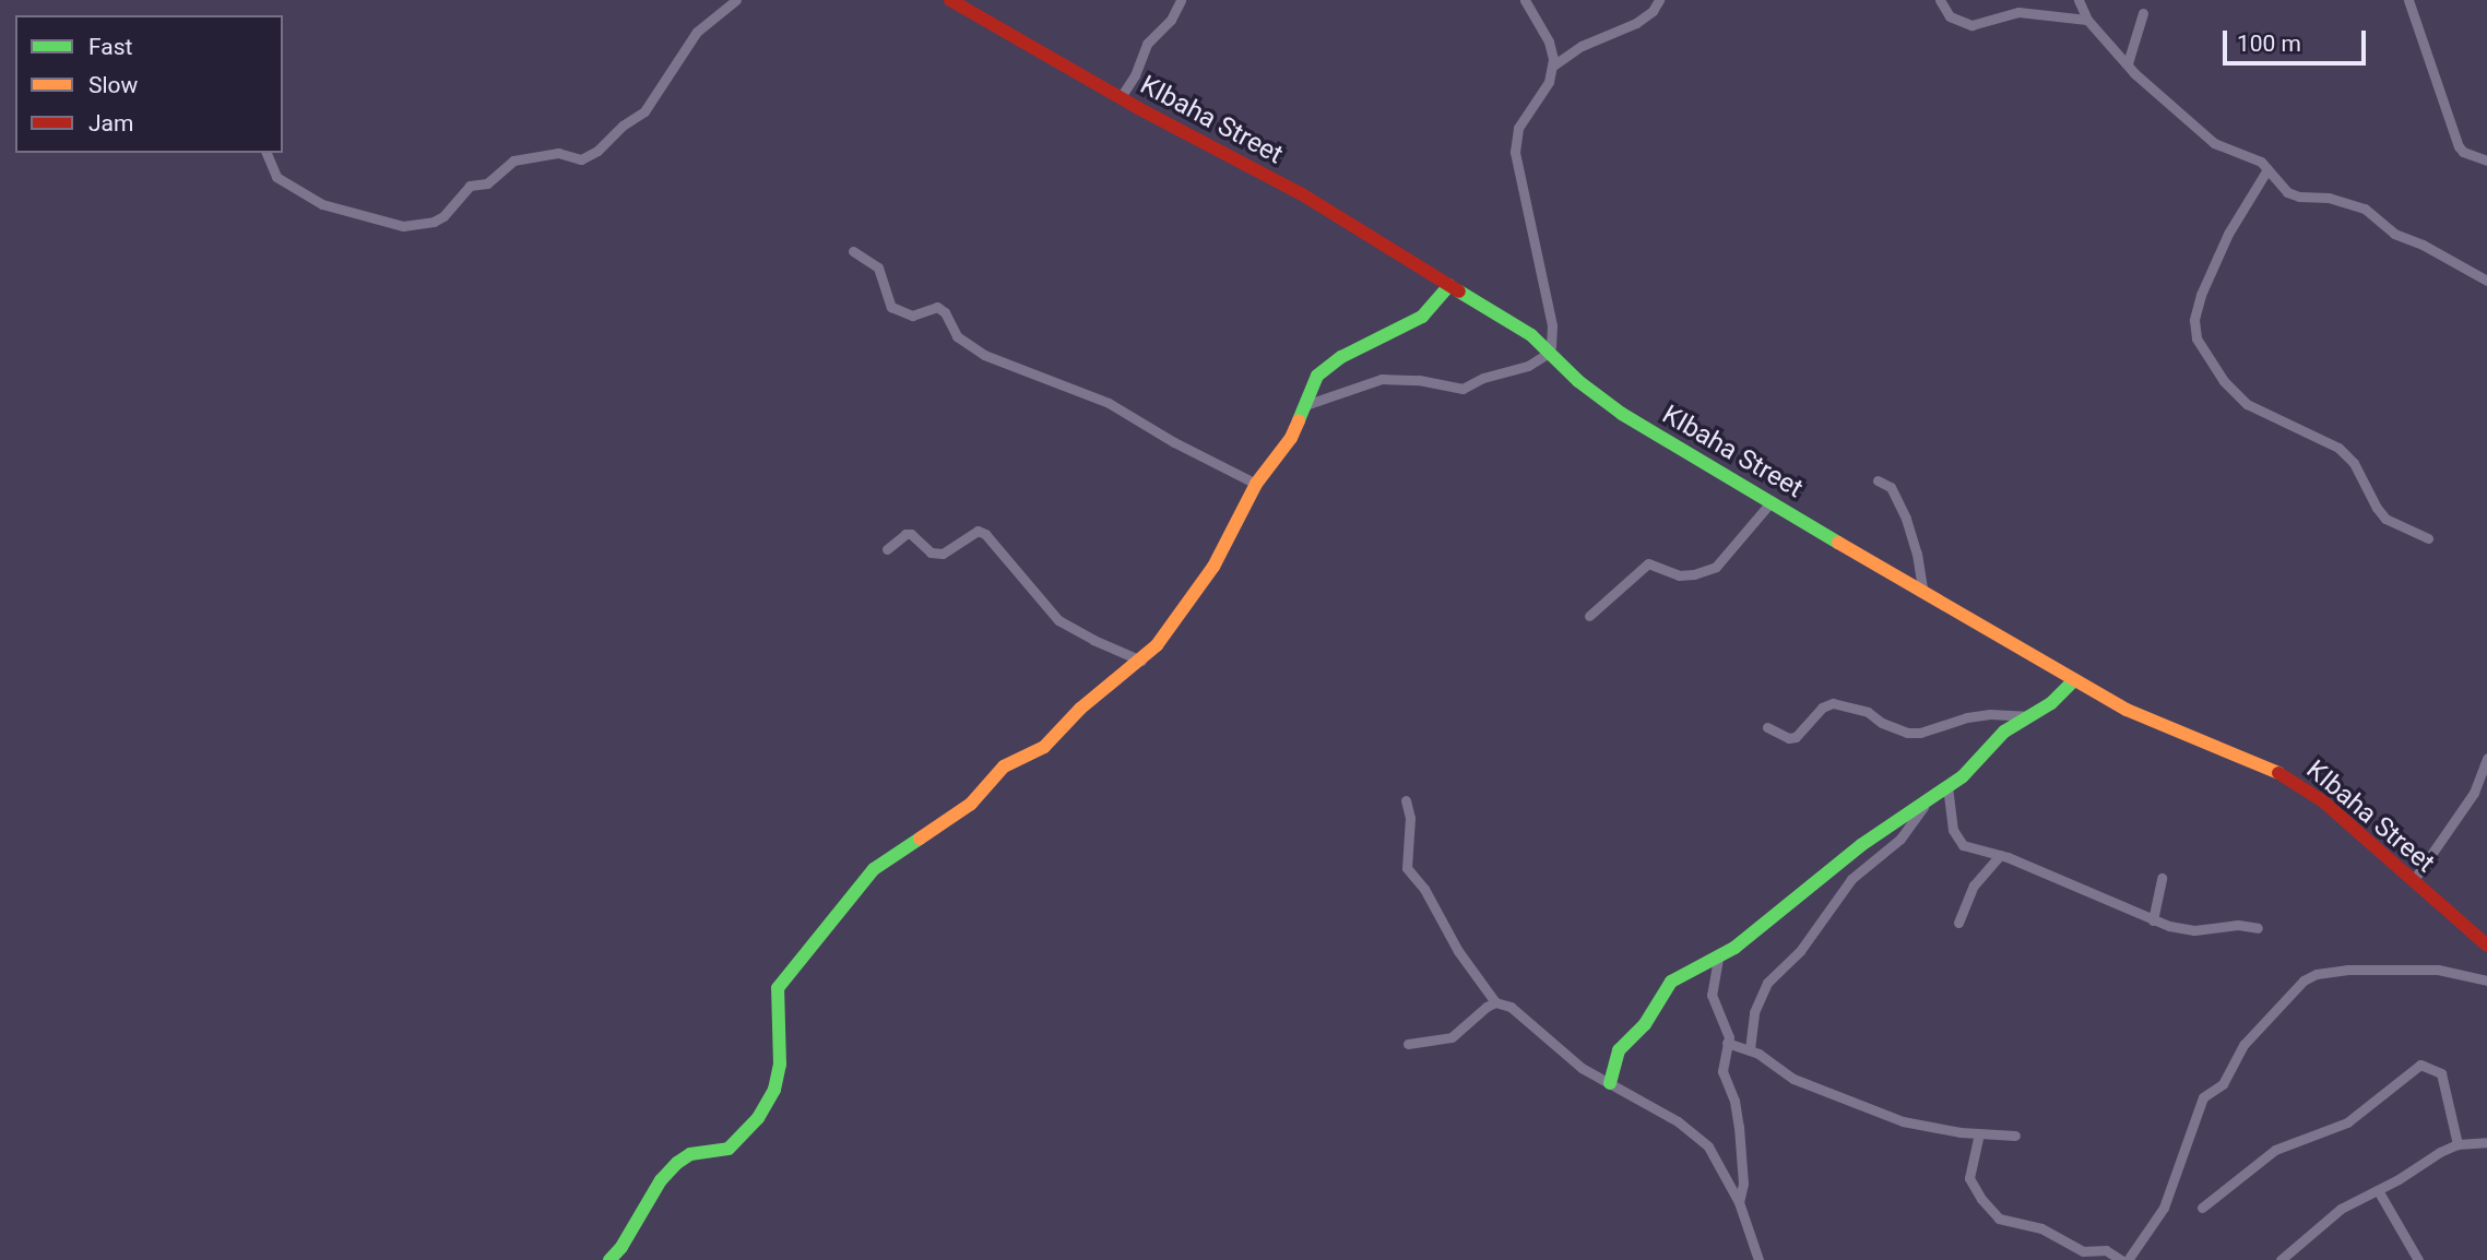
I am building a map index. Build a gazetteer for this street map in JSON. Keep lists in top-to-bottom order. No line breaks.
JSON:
{"streets":{"street":["KIbaha Street"]},"legend":["Fast","Slow","Jam"],"scale_bar":"100 m"}
